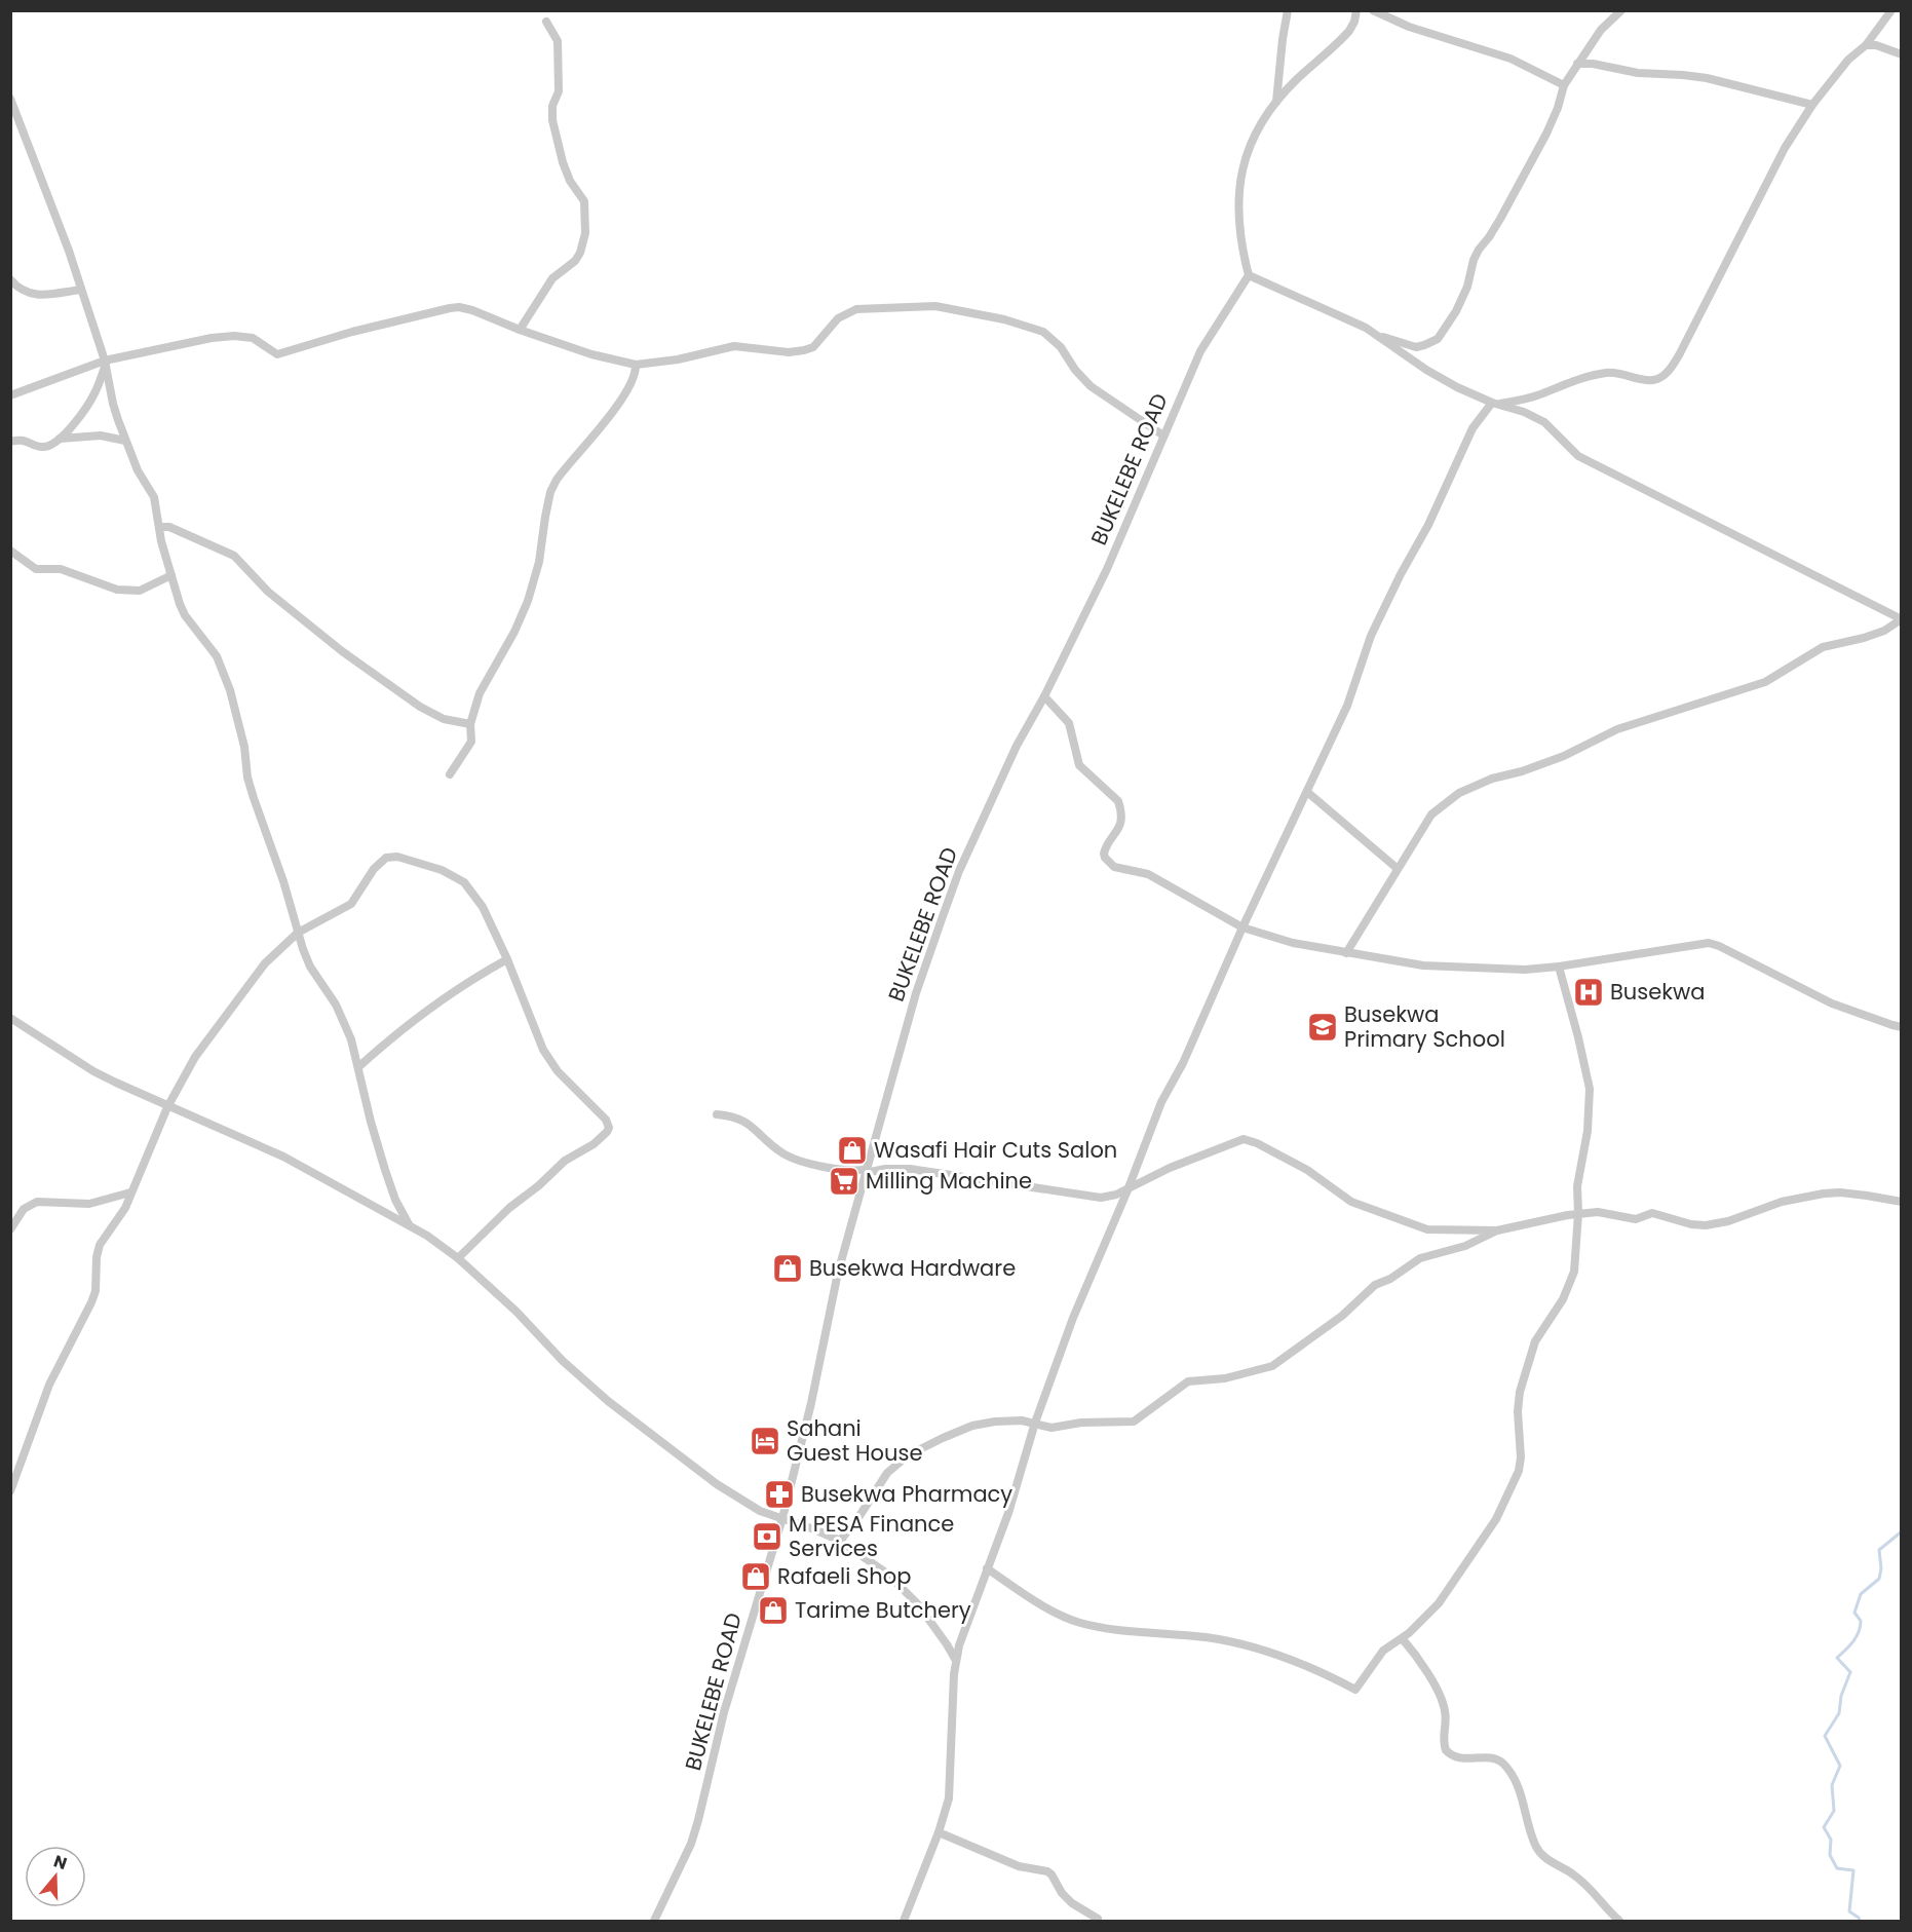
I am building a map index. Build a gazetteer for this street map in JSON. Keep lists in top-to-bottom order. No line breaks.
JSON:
{"streets":{"street":["BUKELEBE ROAD"]},"places":{"hospital":["Busekwa"],"school or university":["Busekwa Primary School"],"shop":["Wasafi Hair Cuts Salon","Busekwa Hardware","Rafaeli Shop","Tarime Butchery"],"supermarket":["Milling Machine"],"hotel":["Sahani Guest House"],"pharmacy":["Busekwa Pharmacy"],"bank":["M PESA Finance Services"]},"north":"top"}
